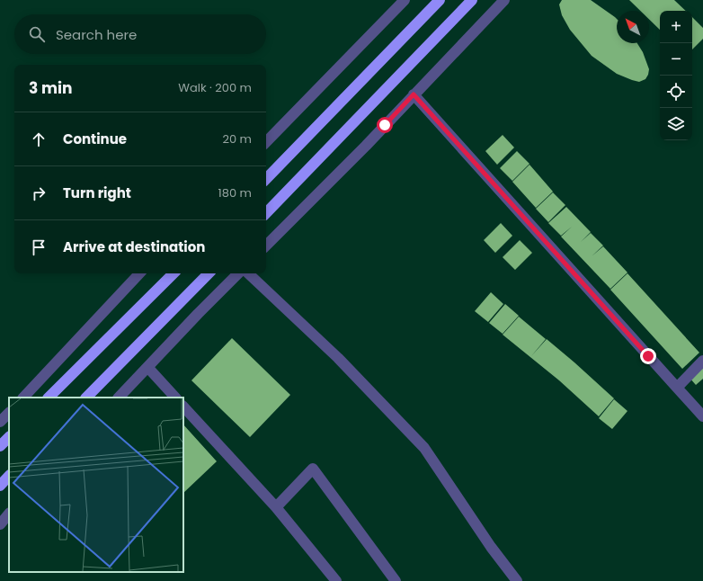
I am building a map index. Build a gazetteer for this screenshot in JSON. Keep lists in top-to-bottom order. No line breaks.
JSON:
{"north":"top left","page":{"map_buttons":["+","−"],"search":"Search here","heading":["3 min","Walk · 200 m"],"list":[["Continue","20 m"],["Turn right","180 m"],"Arrive at destination"]}}
